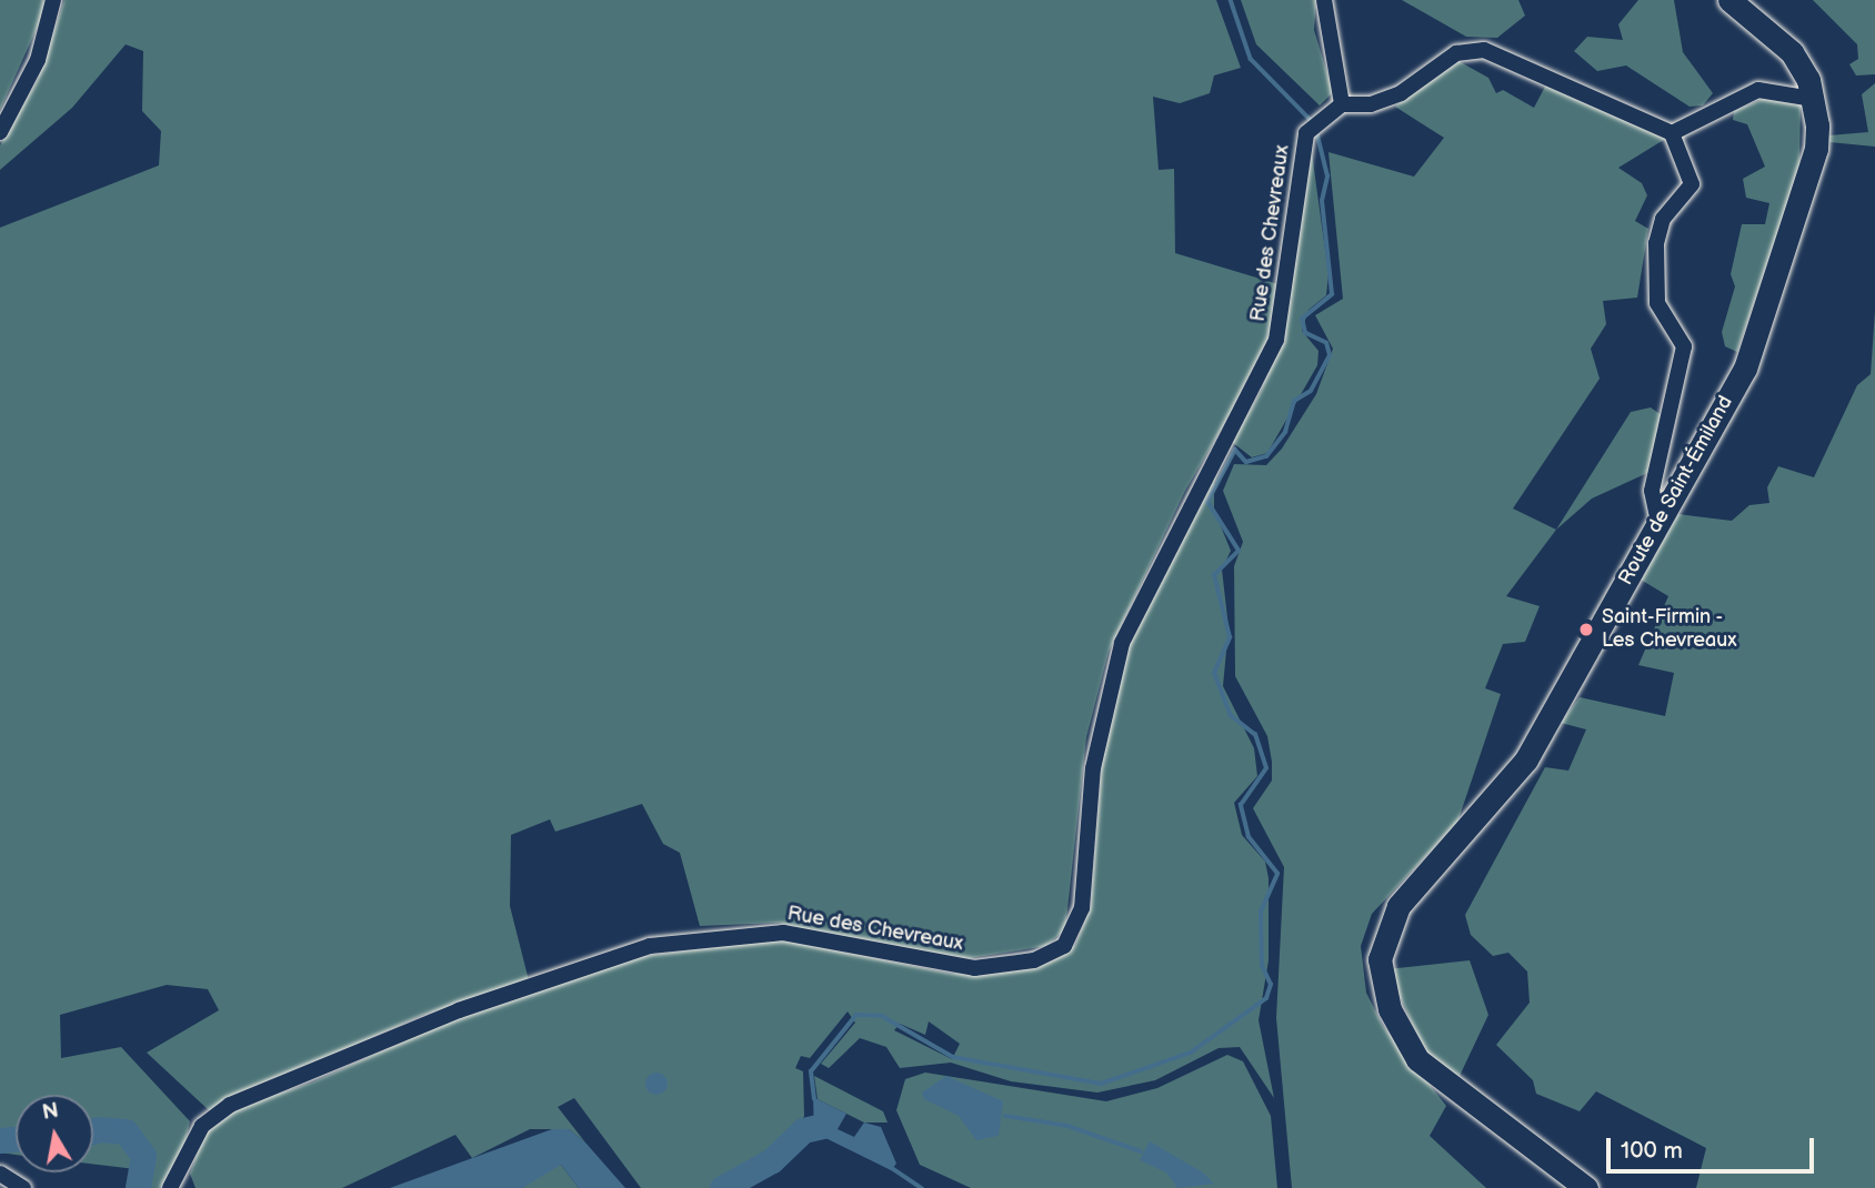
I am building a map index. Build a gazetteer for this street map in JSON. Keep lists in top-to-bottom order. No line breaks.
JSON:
{"streets":{"main road":["Route de Saint-Émiland"],"street":["Rue des Chevreaux"]},"places":["Saint-Firmin - Les Chevreaux"],"scale_bar":"100 m","north":"top"}
